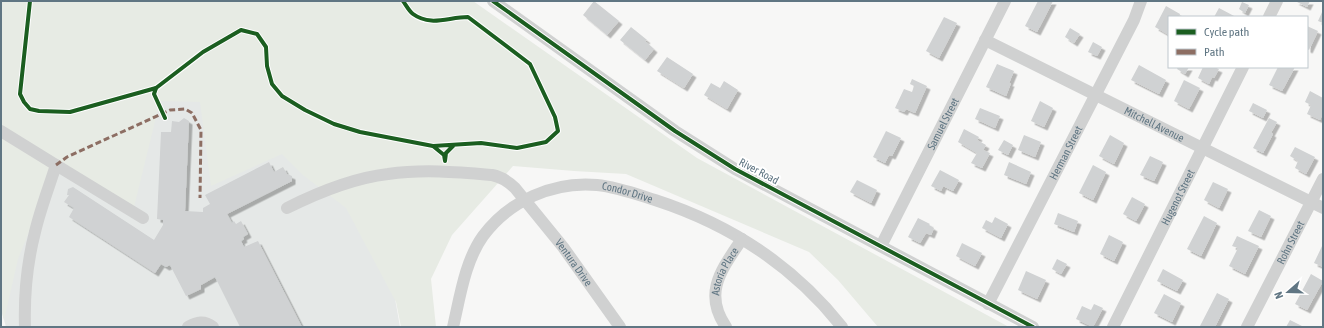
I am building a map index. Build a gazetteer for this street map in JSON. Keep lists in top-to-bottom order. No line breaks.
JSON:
{"streets":{"street":["Samuel Street","Mitchell Avenue","Herman Street","River Road","Condor Drive","Hugenot Street","Rohn Street","Ventura Drive","Astoria Place"]},"crossings":[["Samuel Street","Mitchell Avenue"],["Samuel Street","River Road"],["Mitchell Avenue","Herman Street"],["Mitchell Avenue","Hugenot Street"],["Mitchell Avenue","Rohn Street"],["Herman Street","River Road"],["Condor Drive","Ventura Drive"],["Condor Drive","Astoria Place"]],"legend":["Cycle path","Path"],"north":"left"}
